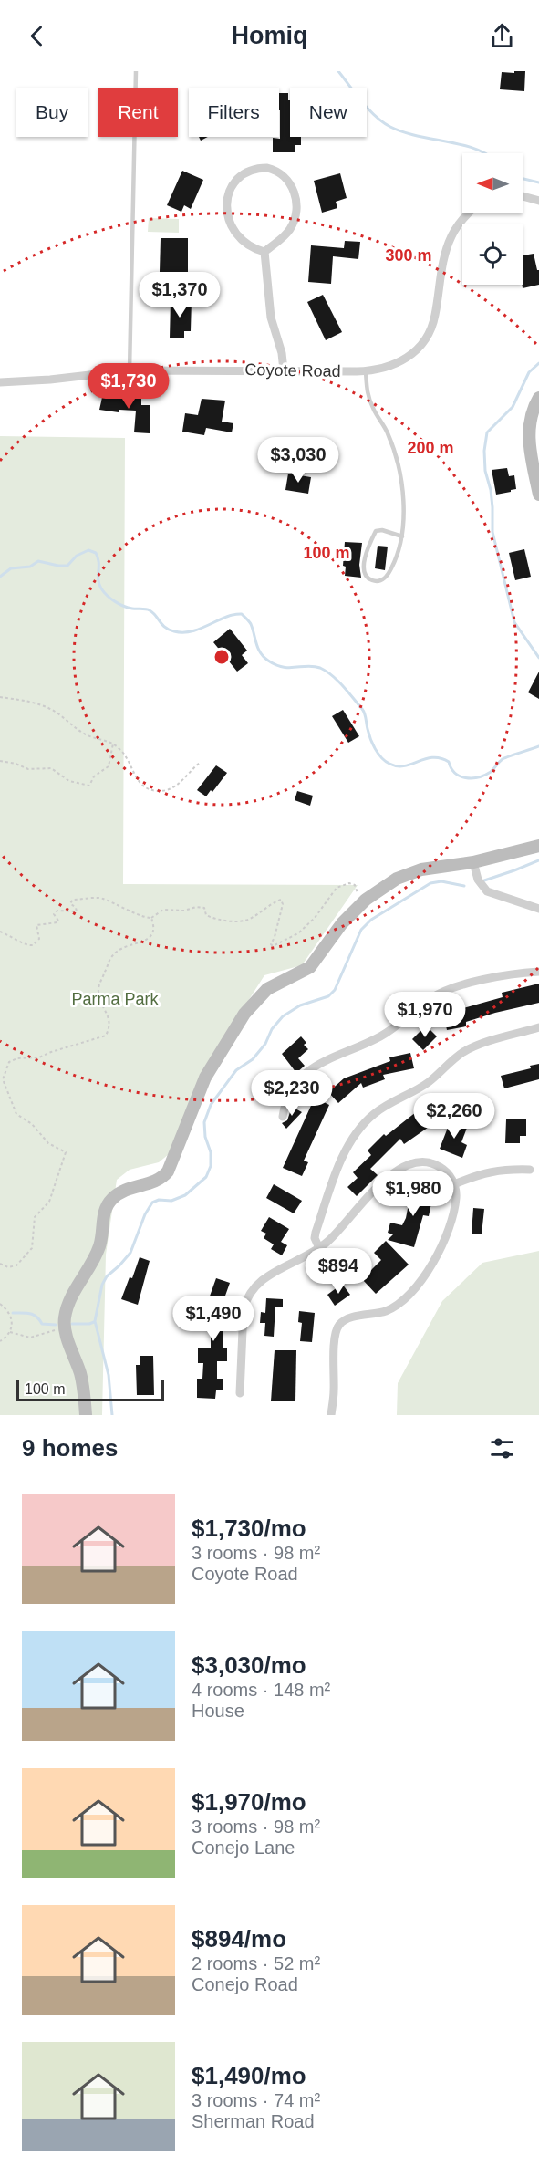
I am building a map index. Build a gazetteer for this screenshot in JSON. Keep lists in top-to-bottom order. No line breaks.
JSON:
{"streets":{"street":["Coyote Road"]},"parks":["Parma Park"],"scale_bar":"100 m","north":"left","page":{"header":"Homiq","chip":["Buy","Rent","Filters","New"],"price":["$1,370","$1,730","$3,030","$1,970","$2,230","$2,260","$1,980","$894","$1,490"],"scale":"100 m","heading":"9 homes","list":[{"name":"$1,730/mo","note":"3 rooms · 98 m² · Coyote Road"},{"name":"$3,030/mo","note":"4 rooms · 148 m² · House"},{"name":"$1,970/mo","note":"3 rooms · 98 m² · Conejo Lane"},{"name":"$894/mo","note":"2 rooms · 52 m² · Conejo Road"},{"name":"$1,490/mo","note":"3 rooms · 74 m² · Sherman Road"}]},"rings":["300 m","200 m","100 m"]}
